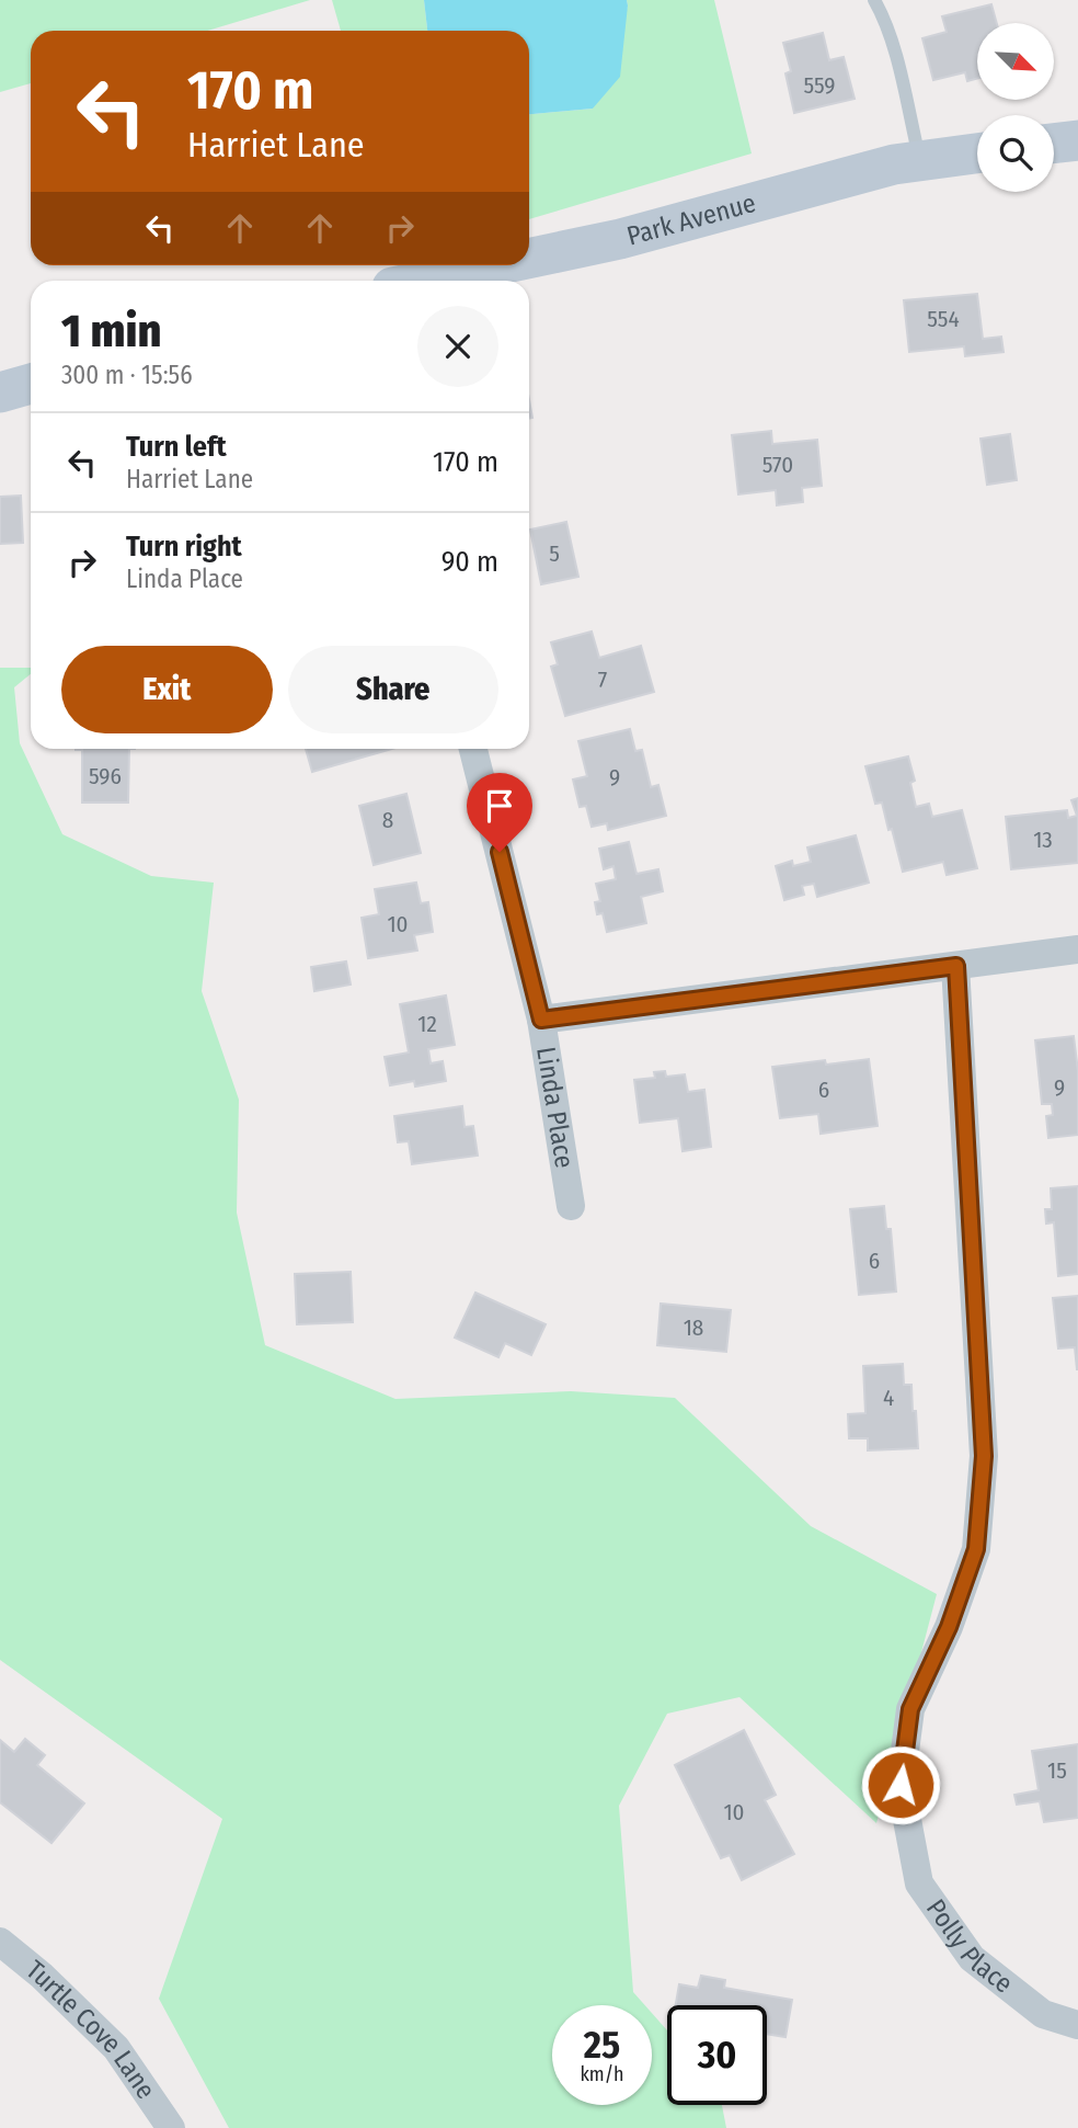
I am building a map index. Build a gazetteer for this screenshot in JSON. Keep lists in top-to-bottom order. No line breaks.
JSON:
{"streets":{"main road":["Park Avenue"],"street":["Linda Place","Polly Place","Turtle Cove Lane"]},"house_numbers":["559","554","570","5","7","596","9","8","13","10","12","9","6","6","18","4","15","10"],"north":"bottom right","page":{"turn":["170 m","Harriet Lane"],"heading":["1 min","300 m · 15:56"],"list":[{"name":"Turn left","note":"Harriet Lane","value":"170 m"},{"name":"Turn right","note":"Linda Place","value":"90 m"}],"buttons":["Exit","Share"],"speed":"25 km/h","limit":"30"}}
